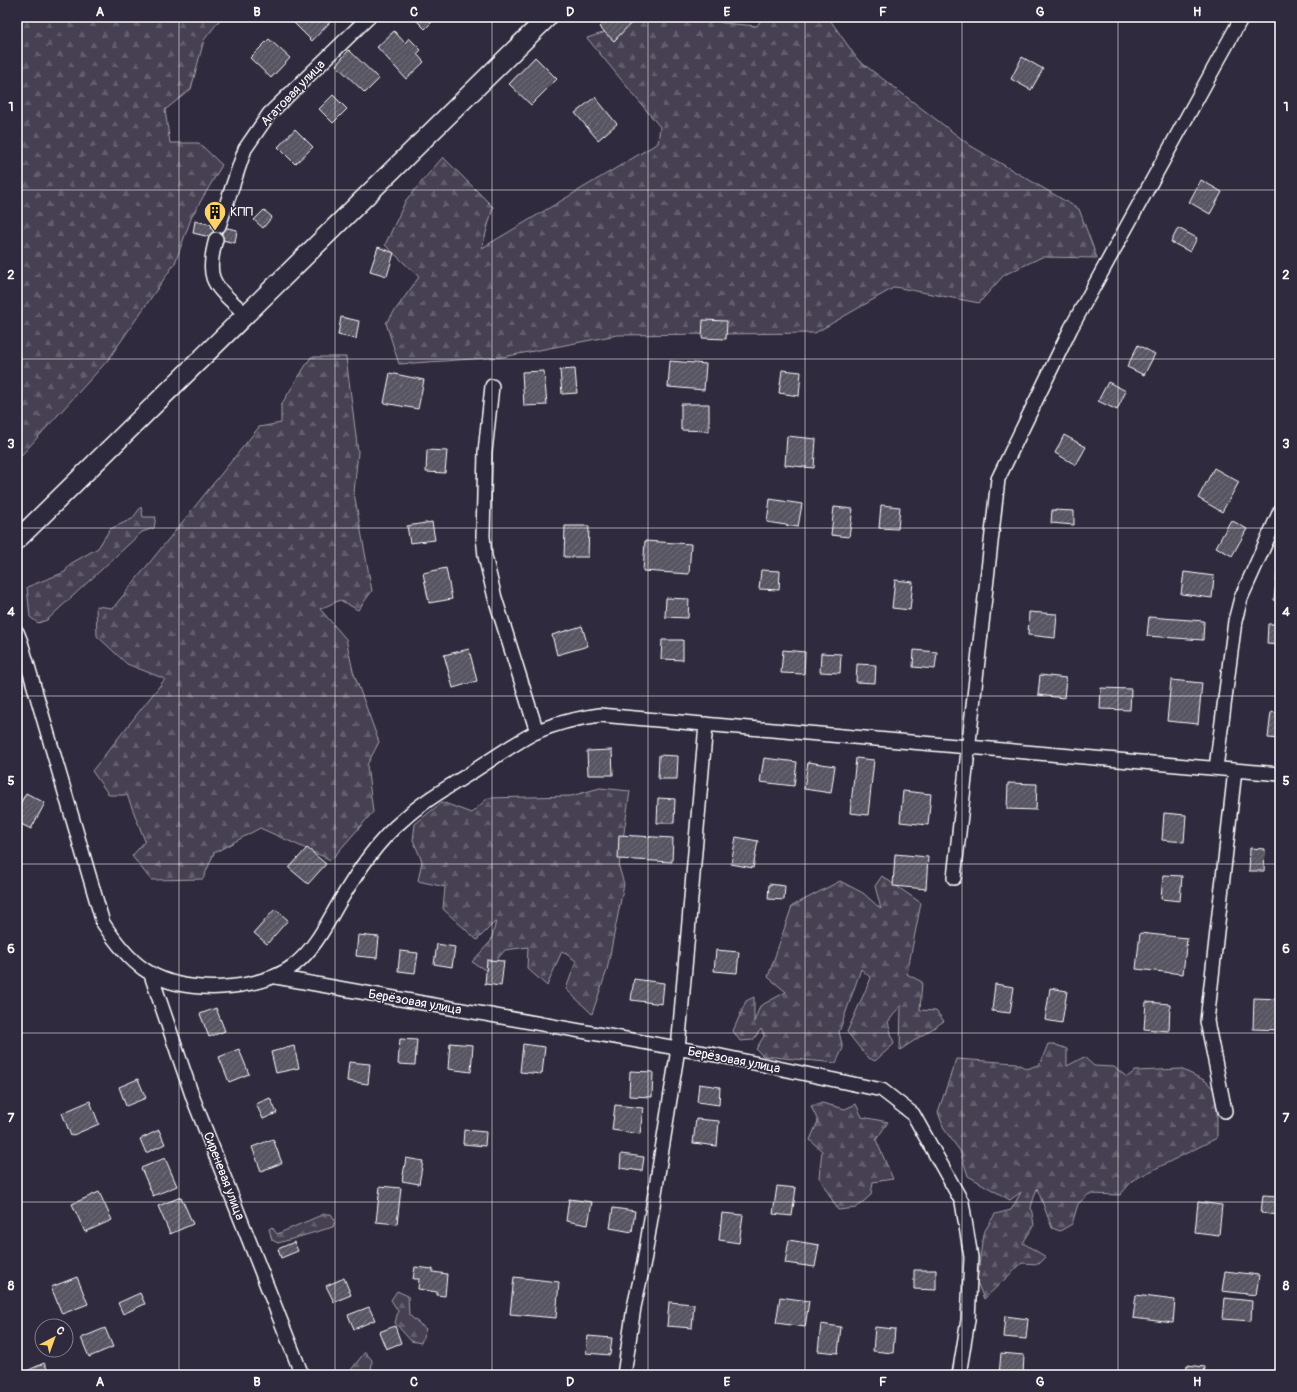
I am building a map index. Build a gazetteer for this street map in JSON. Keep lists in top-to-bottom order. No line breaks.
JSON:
{"streets":{"street":["Агатовая улица","Берёзовая улица","Сиреневая улица"]},"places":{"building":["КПП"]},"north":"top right","grid":{"columns":["A","B","C","D","E","F","G","H"],"rows":["1","2","3","4","5","6","7","8"]}}
